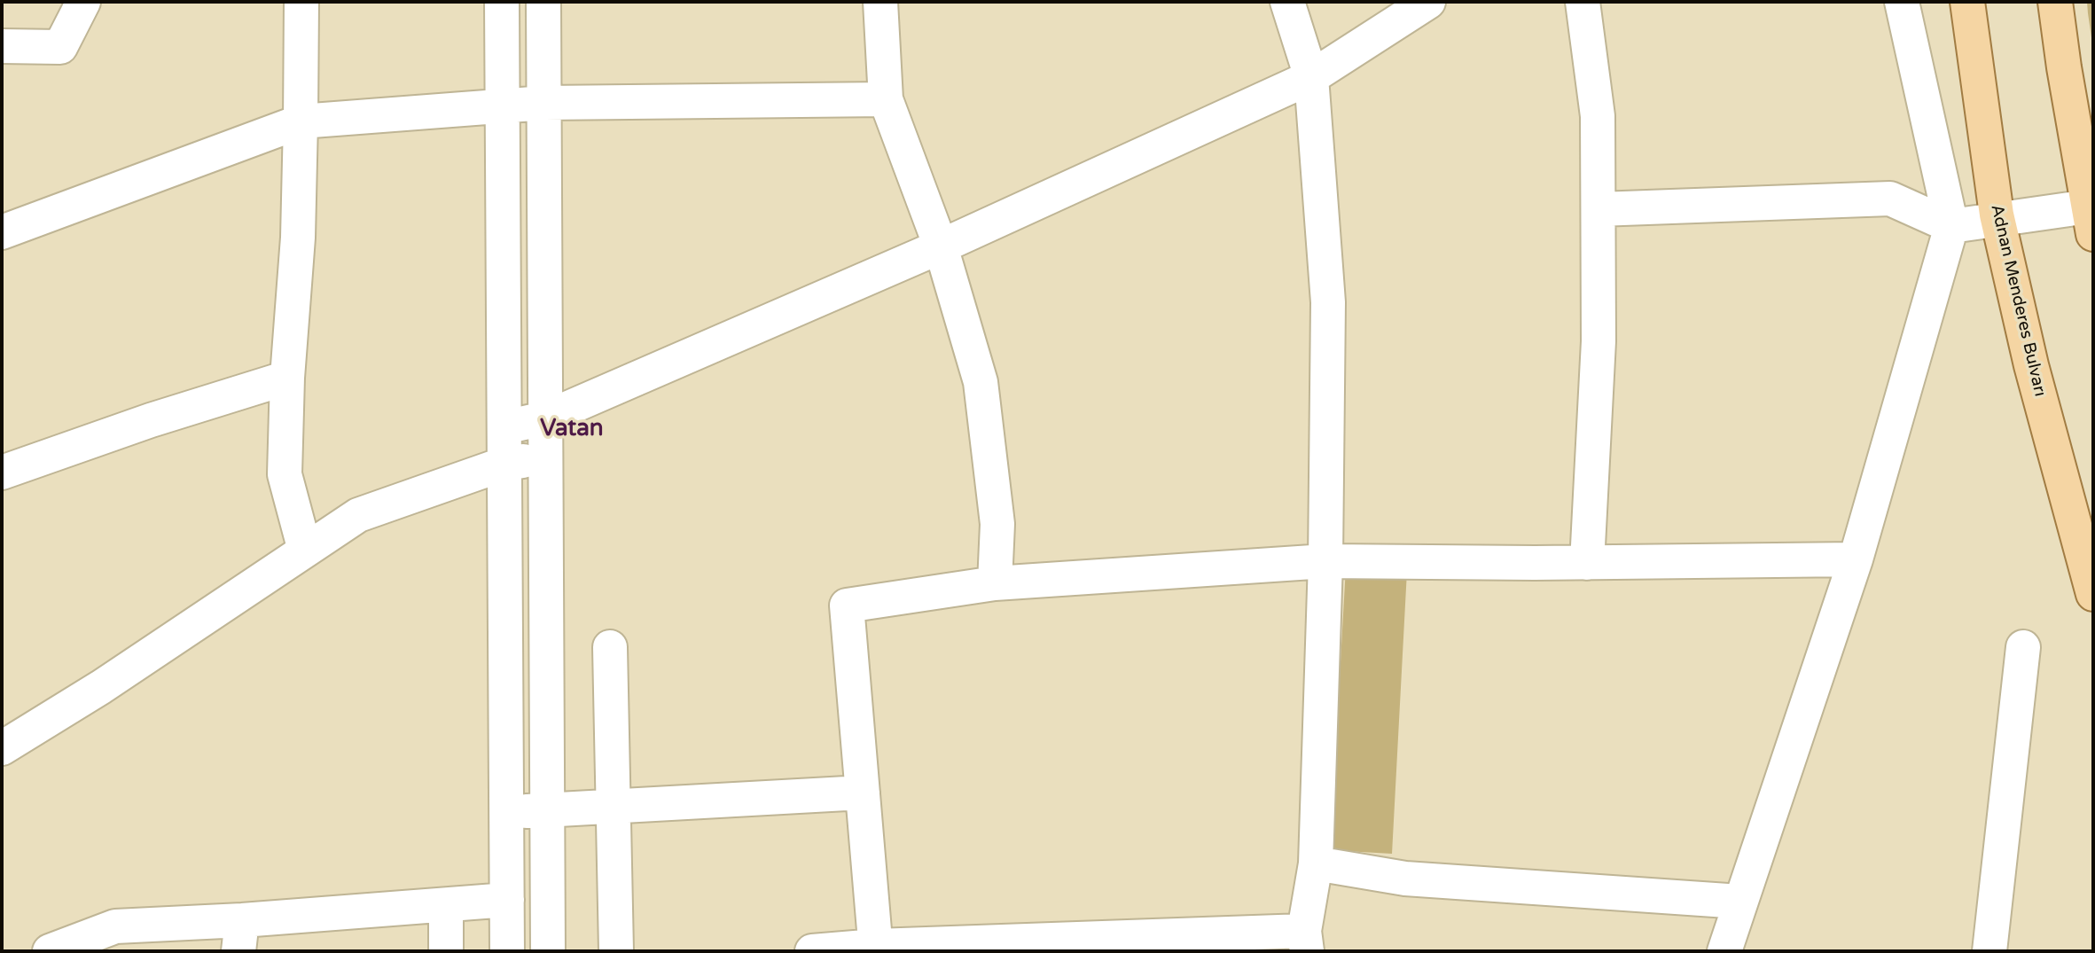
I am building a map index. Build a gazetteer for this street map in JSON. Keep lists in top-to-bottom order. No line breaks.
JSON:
{"streets":{"main road":["Adnan Menderes Bulvarı"]},"districts":["Vatan"]}
